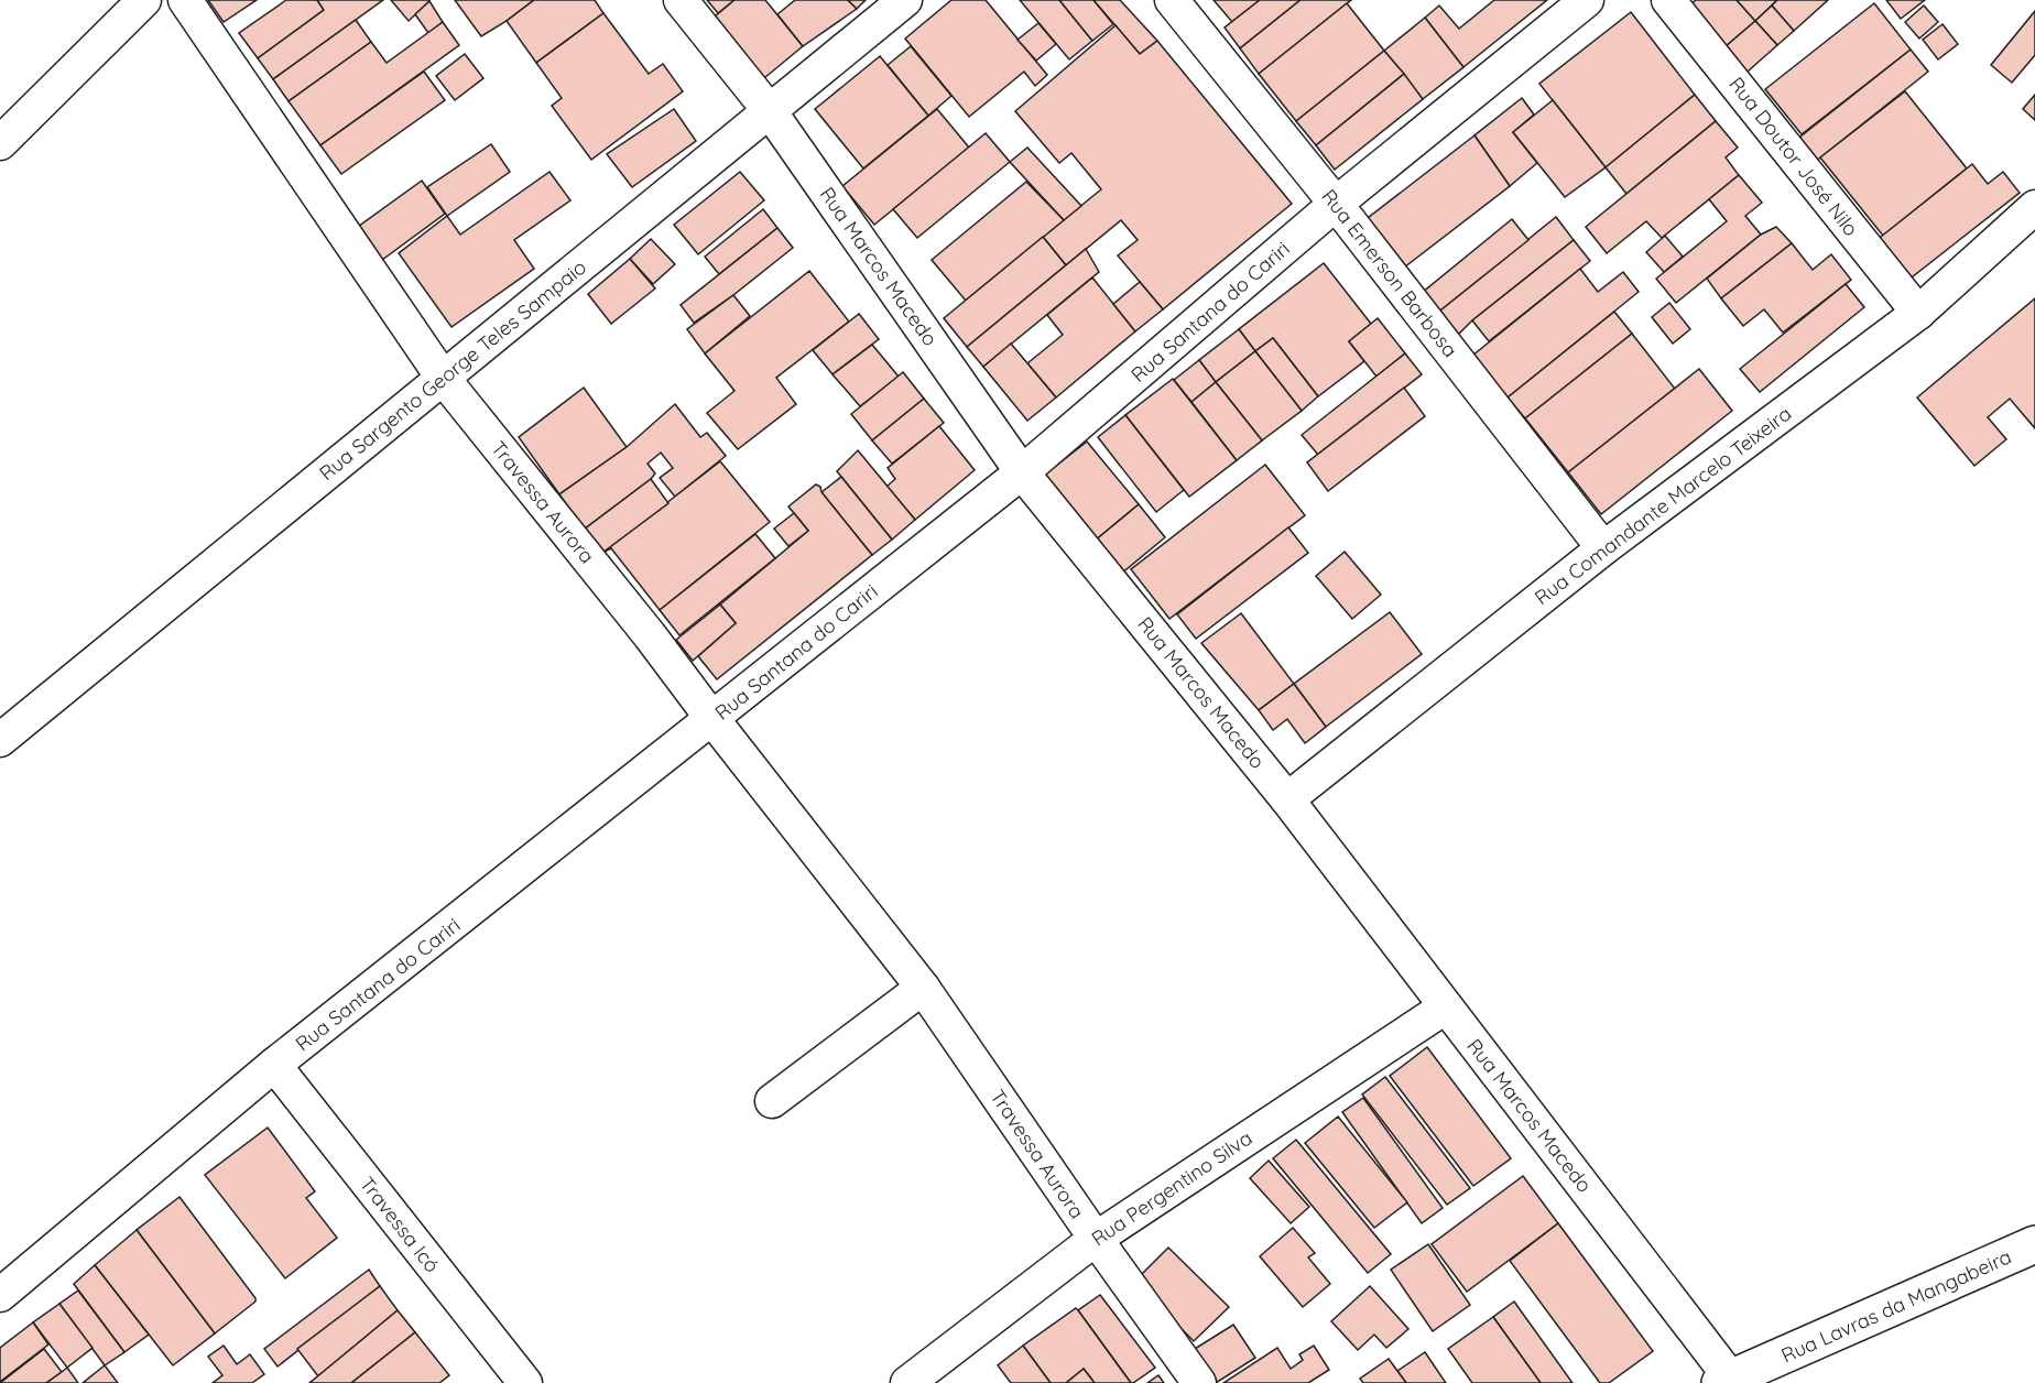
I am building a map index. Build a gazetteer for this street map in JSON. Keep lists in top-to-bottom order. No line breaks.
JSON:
{"streets":{"street":["Rua Doutor José Nilo","Rua Marcos Macedo","Rua Emerson Barbosa","Rua Santana do Cariri","Rua Sargento George Teles Sampaio","Travessa Aurora","Rua Comandante Marcelo Teixeira","Rua Pergentino Silva","Travessa Icó","Rua Lavras da Mangabeira"]},"crossings":[["Rua Doutor José Nilo","Rua Comandante Marcelo Teixeira"],["Rua Marcos Macedo","Rua Santana do Cariri"],["Rua Marcos Macedo","Rua Sargento George Teles Sampaio"],["Rua Marcos Macedo","Rua Comandante Marcelo Teixeira"],["Rua Marcos Macedo","Rua Pergentino Silva"],["Rua Marcos Macedo","Rua Lavras da Mangabeira"],["Rua Emerson Barbosa","Rua Santana do Cariri"],["Rua Emerson Barbosa","Rua Comandante Marcelo Teixeira"],["Rua Santana do Cariri","Travessa Aurora"],["Rua Santana do Cariri","Travessa Icó"],["Rua Sargento George Teles Sampaio","Travessa Aurora"],["Travessa Aurora","Rua Pergentino Silva"]]}
